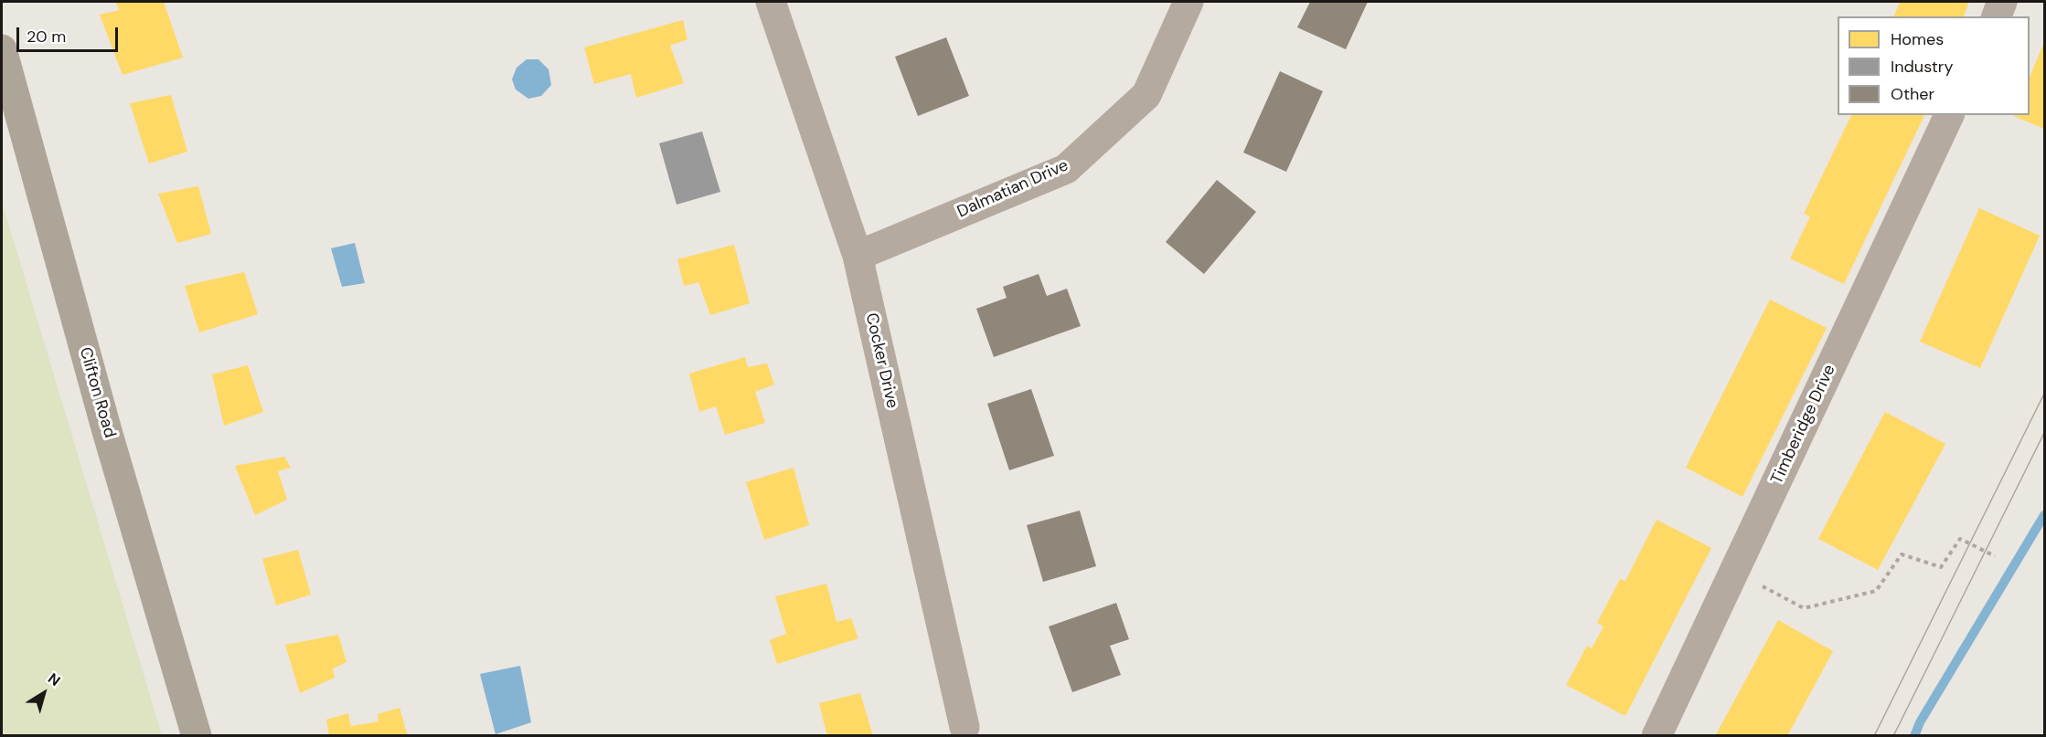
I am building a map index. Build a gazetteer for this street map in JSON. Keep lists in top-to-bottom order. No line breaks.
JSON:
{"streets":{"main road":["Clifton Road"],"street":["Dalmatian Drive","Cocker Drive","Timberidge Drive"]},"crossings":[["Dalmatian Drive","Cocker Drive"]],"legend":["Homes","Industry","Other"],"scale_bar":"20 m","north":"top right"}
